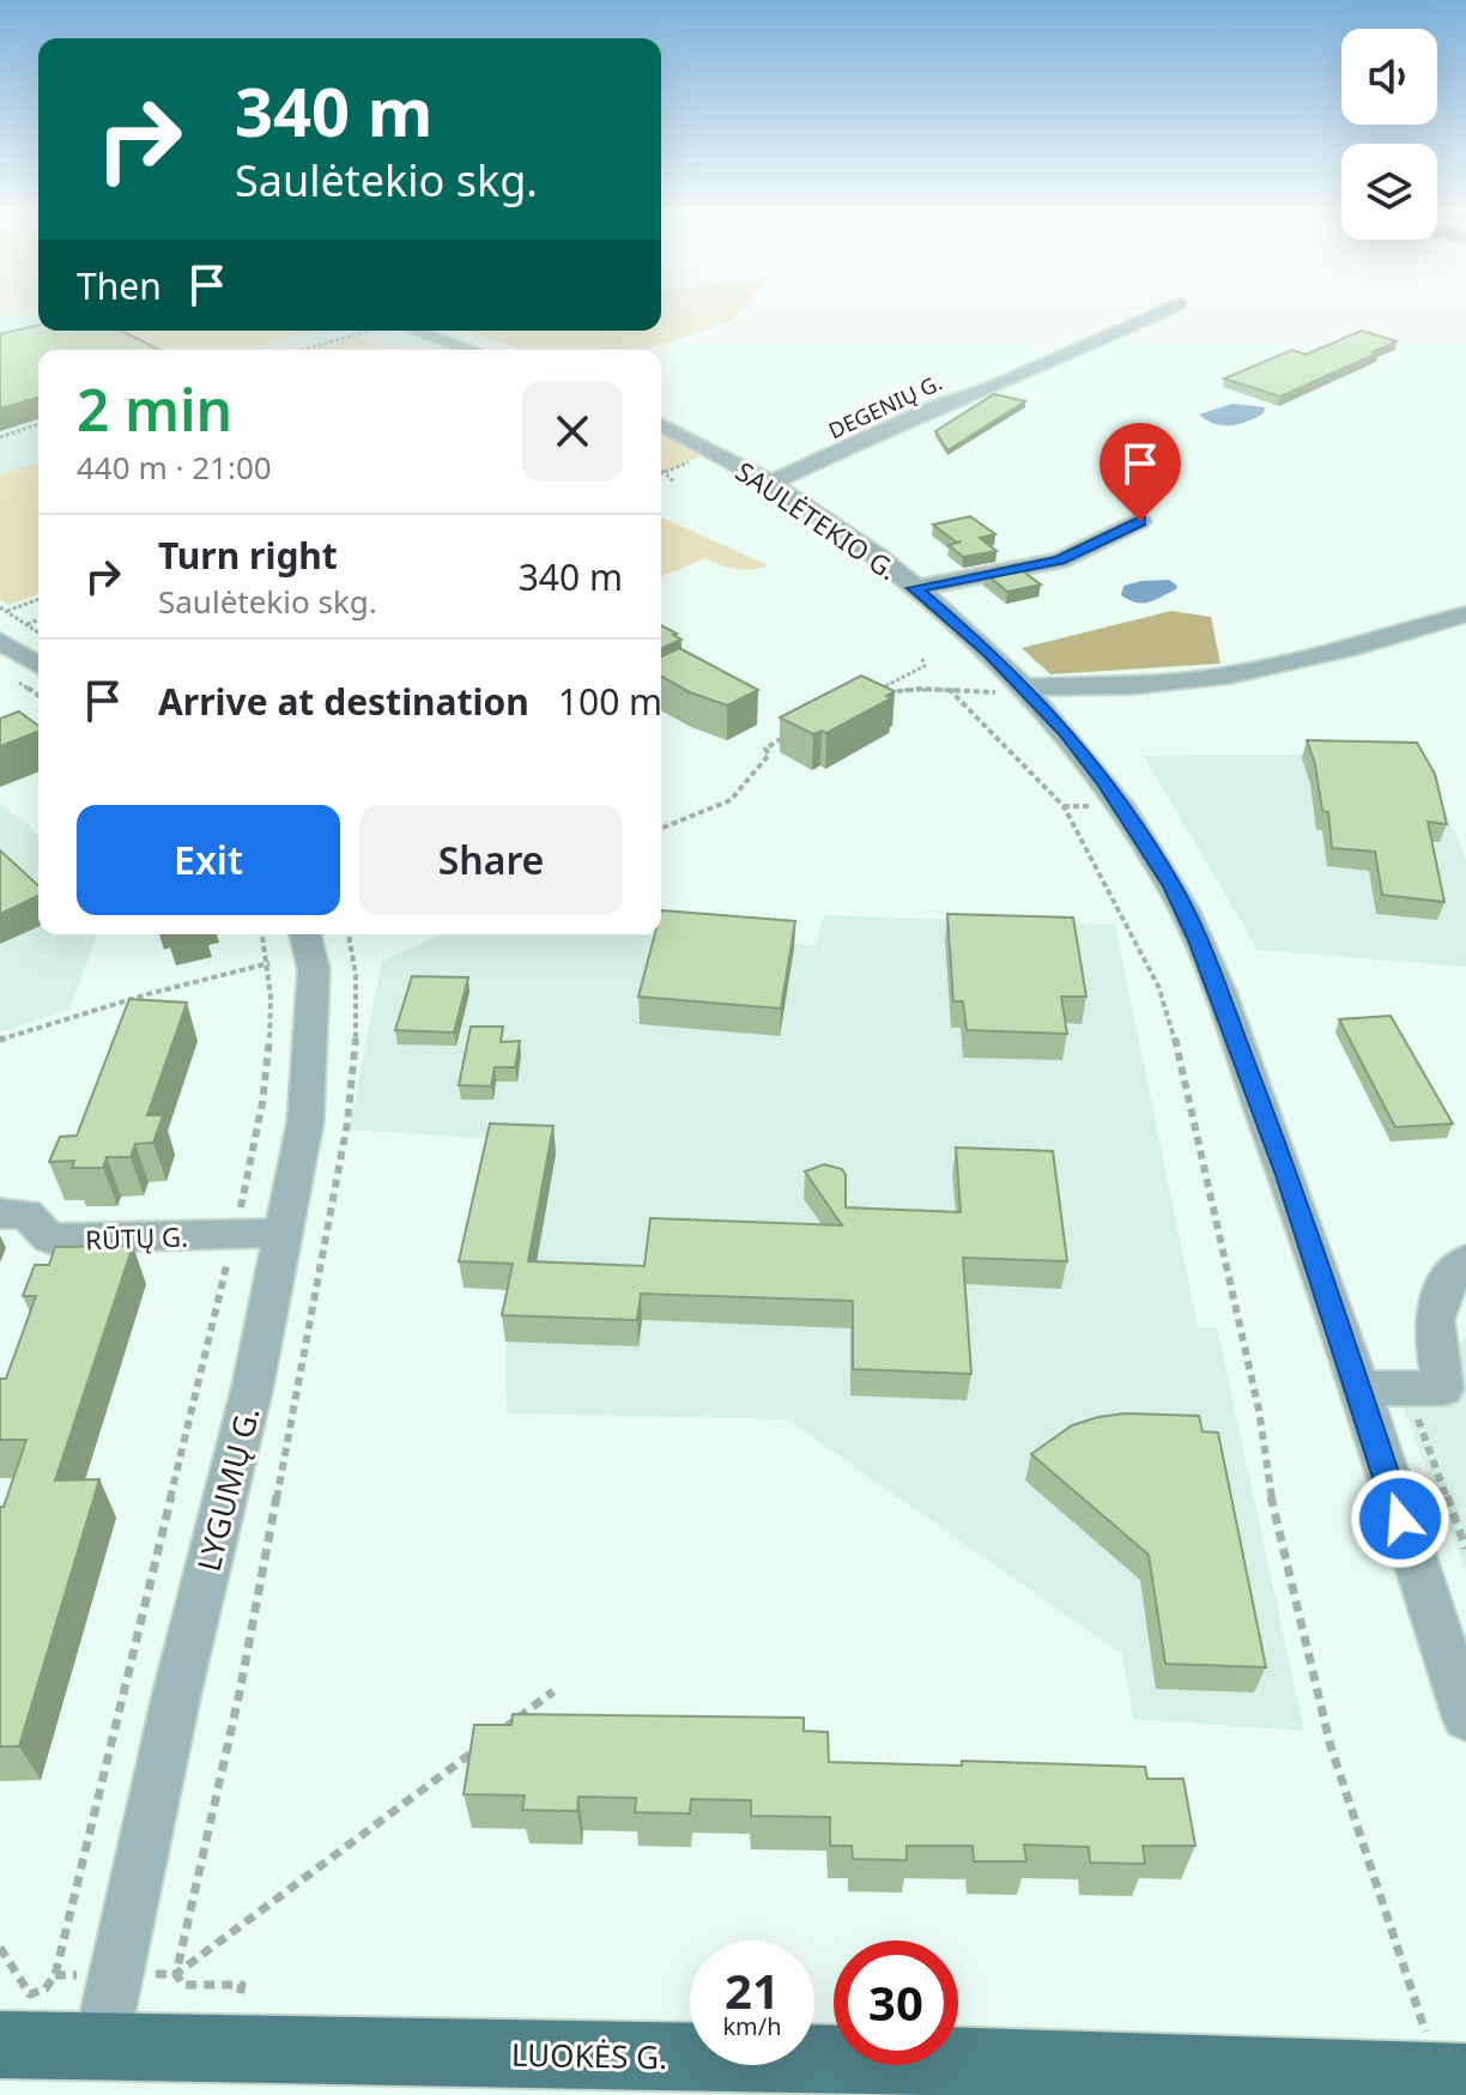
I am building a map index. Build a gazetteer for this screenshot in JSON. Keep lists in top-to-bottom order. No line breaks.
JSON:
{"streets":{"main road":["LUOKĖS G."],"street":["DEGENIŲ G.","SAULĖTEKIO G.","RŪTŲ G.","LYGUMŲ G."]},"crossings":[["DEGENIŲ G.","SAULĖTEKIO G."],["RŪTŲ G.","LYGUMŲ G."],["LYGUMŲ G.","LUOKĖS G."]],"page":{"turn":["340 m","Saulėtekio skg."],"then":"Then","heading":["2 min","440 m · 21:00"],"list":[{"name":"Turn right","note":"Saulėtekio skg.","value":"340 m"},{"name":"Arrive at destination","value":"100 m"}],"buttons":["Exit","Share"],"speed":"21 km/h","limit":"30"}}
